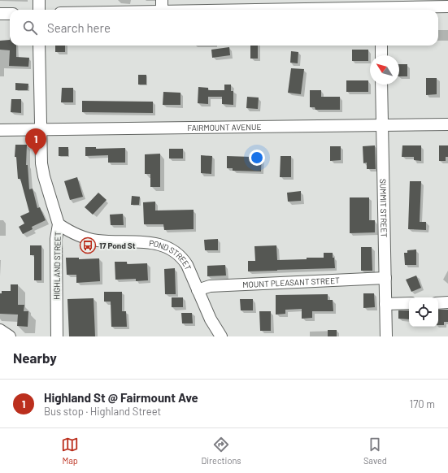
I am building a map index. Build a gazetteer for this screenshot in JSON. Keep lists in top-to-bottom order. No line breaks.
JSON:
{"streets":{"street":["FAIRMOUNT AVENUE","SUMMIT STREET","POND STREET","HIGHLAND STREET","MOUNT PLEASANT STREET"]},"crossings":[["FAIRMOUNT AVENUE","SUMMIT STREET"],["FAIRMOUNT AVENUE","HIGHLAND STREET"],["SUMMIT STREET","MOUNT PLEASANT STREET"],["POND STREET","HIGHLAND STREET"],["POND STREET","MOUNT PLEASANT STREET"]],"places":{"bus stop":["17 Pond St"]},"north":"top left","page":{"search":"Search here","pins":"1","heading":"Nearby","list":[{"mark":"1","name":"Highland St @ Fairmount Ave","note":"Bus stop · Highland Street","value":"170 m"}],"nav":["Map","Directions","Saved"]}}
